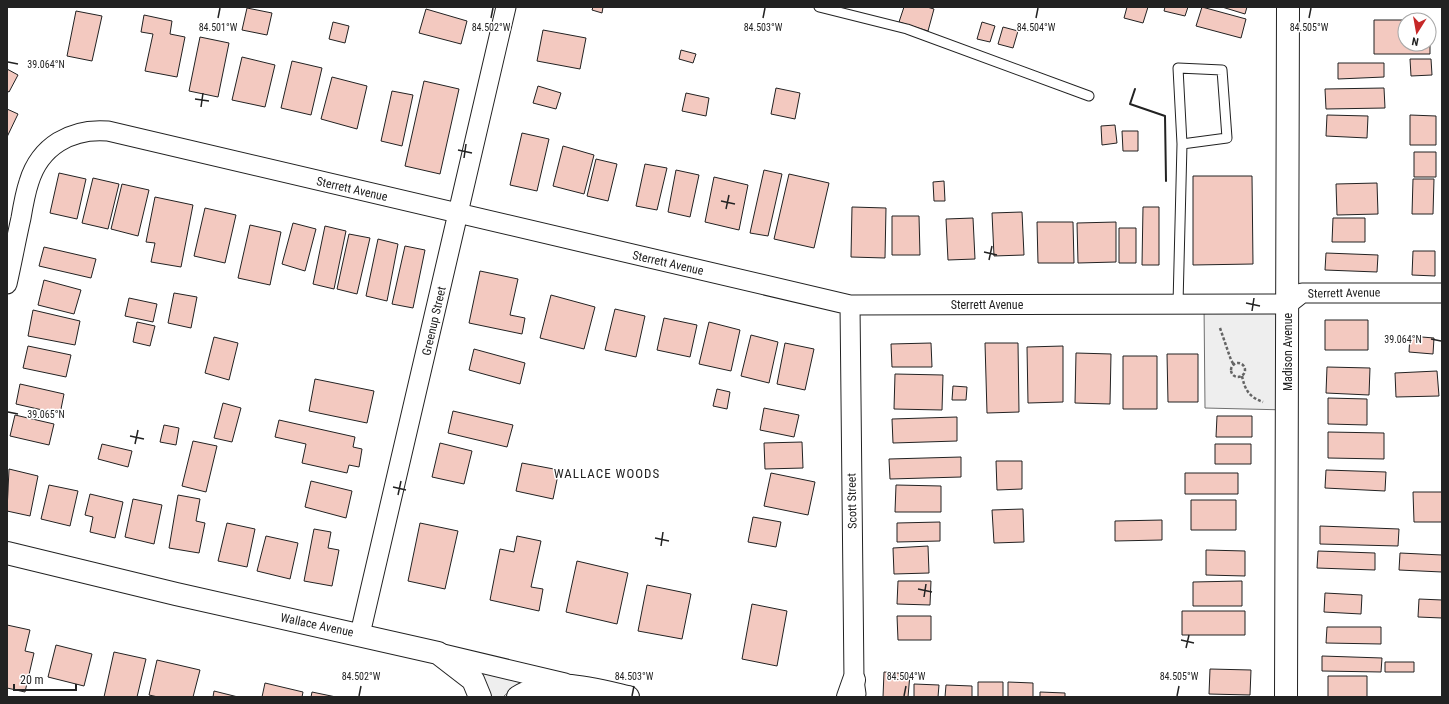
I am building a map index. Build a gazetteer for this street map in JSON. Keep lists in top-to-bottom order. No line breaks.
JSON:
{"streets":{"main road":["Madison Avenue","Wallace Avenue"],"street":["Sterrett Avenue","Greenup Street","Scott Street"]},"crossings":[["Sterrett Avenue","Greenup Street"],["Sterrett Avenue","Madison Avenue"],["Sterrett Avenue","Scott Street"],["Greenup Street","Wallace Avenue"]],"districts":["WALLACE WOODS"],"scale_bar":"20 m","north":"bottom","coordinates":["84.501°W","84.502°W","84.503°W","84.504°W","84.505°W","39.064°N","39.065°N"]}
